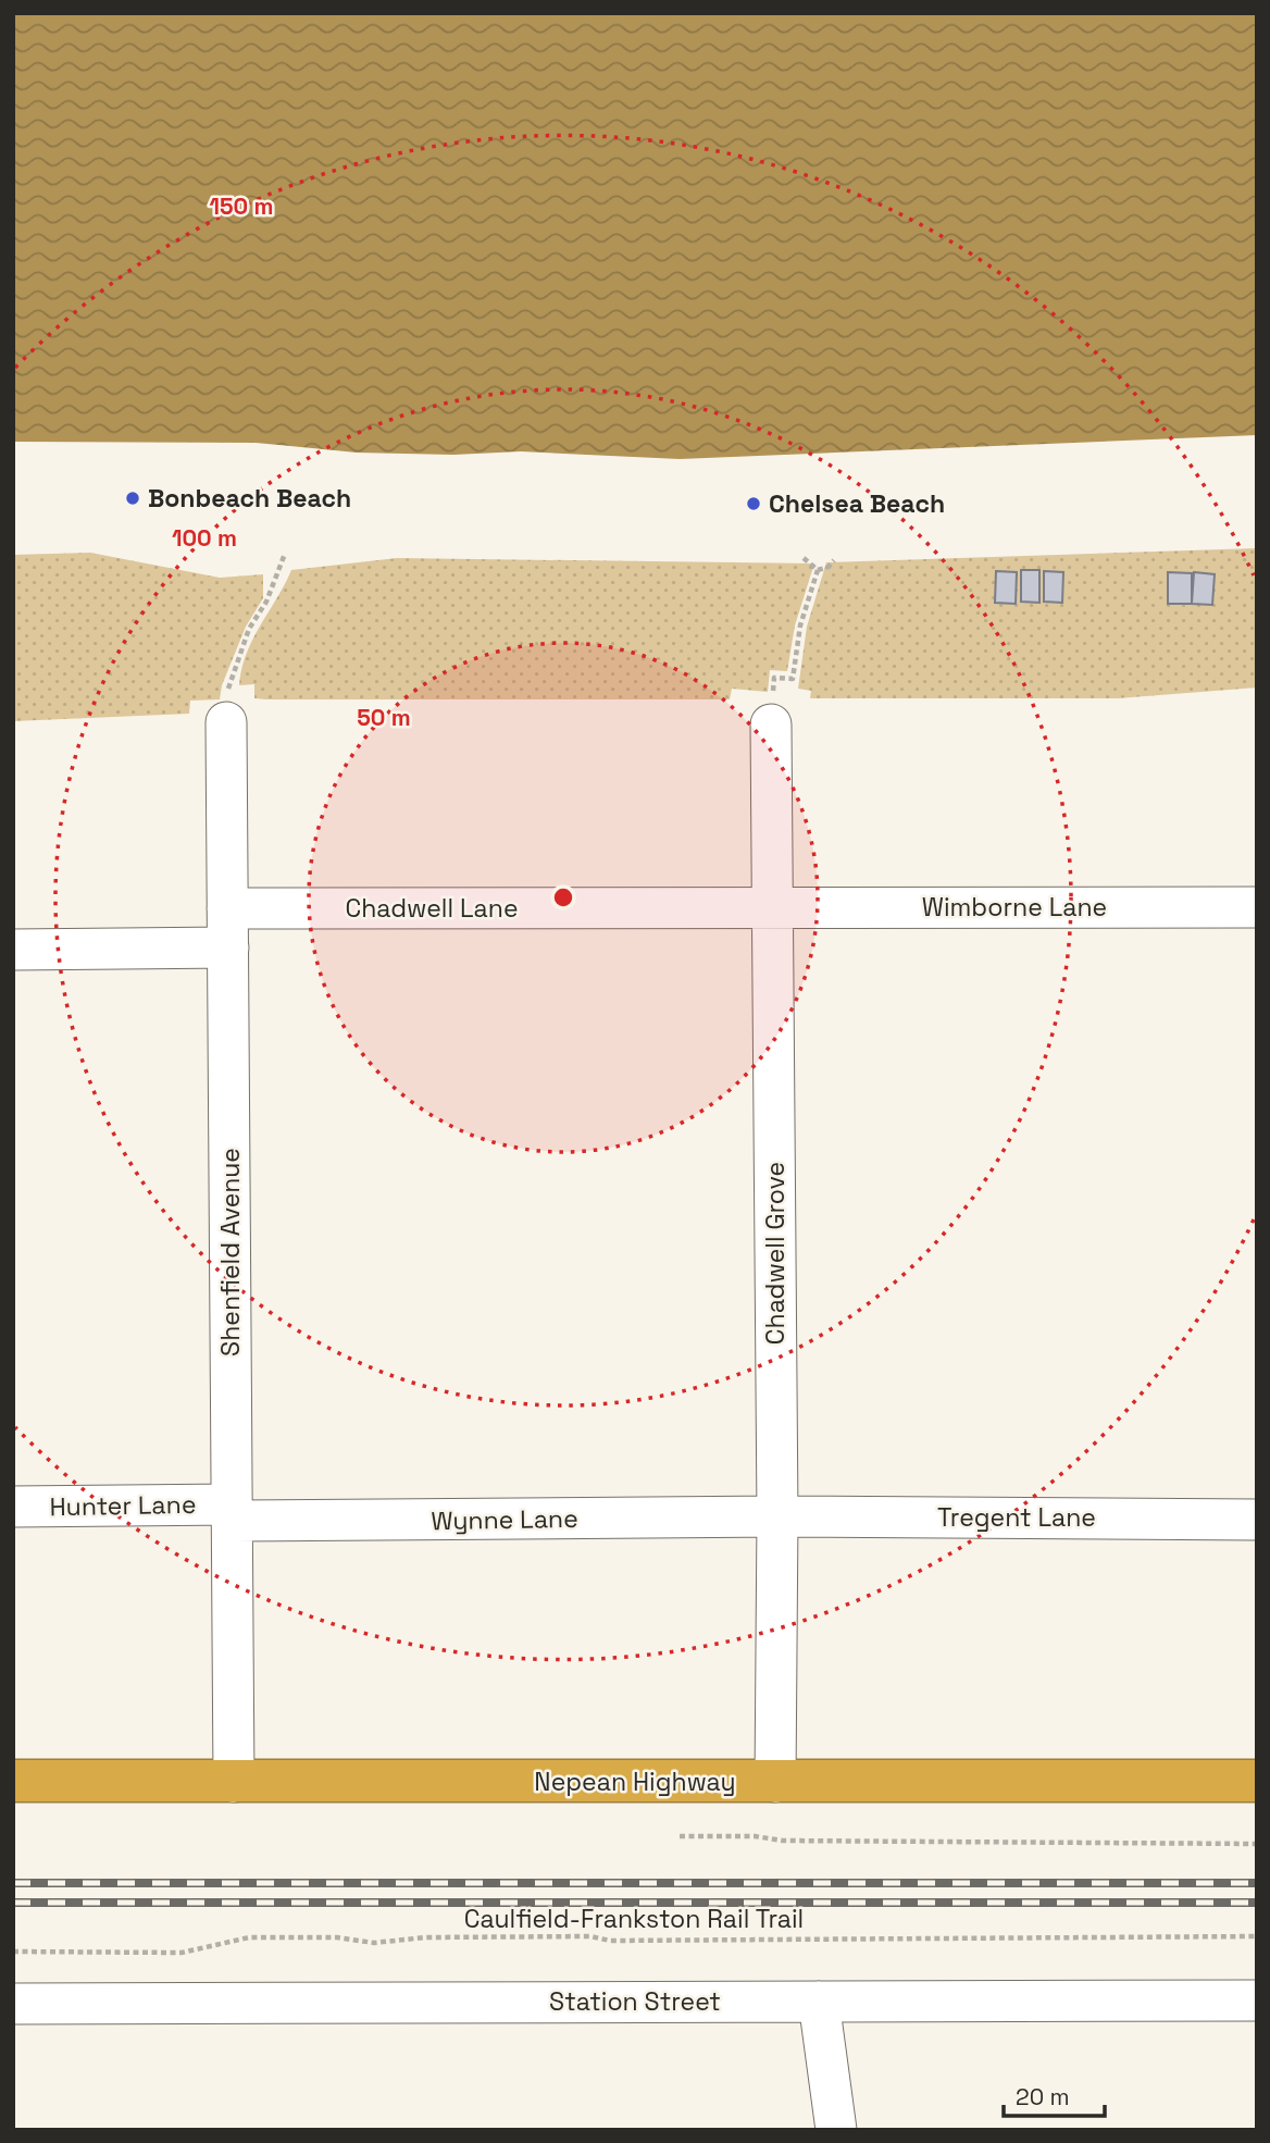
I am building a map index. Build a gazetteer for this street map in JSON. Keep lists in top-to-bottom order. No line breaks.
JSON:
{"streets":{"highway":["Nepean Highway"],"street":["Wimborne Lane","Chadwell Lane","Shenfield Avenue","Chadwell Grove","Hunter Lane","Tregent Lane","Wynne Lane","Station Street"],"path":["Caulfield-Frankston Rail Trail"]},"crossings":[["Wimborne Lane","Chadwell Lane"],["Wimborne Lane","Chadwell Grove"],["Chadwell Lane","Shenfield Avenue"],["Chadwell Lane","Chadwell Grove"],["Shenfield Avenue","Hunter Lane"],["Shenfield Avenue","Wynne Lane"],["Shenfield Avenue","Nepean Highway"],["Chadwell Grove","Tregent Lane"],["Chadwell Grove","Wynne Lane"],["Chadwell Grove","Nepean Highway"],["Hunter Lane","Wynne Lane"],["Tregent Lane","Wynne Lane"]],"places":["Bonbeach Beach","Chelsea Beach"],"scale_bar":"20 m","rings":["150 m","100 m","50 m"]}
